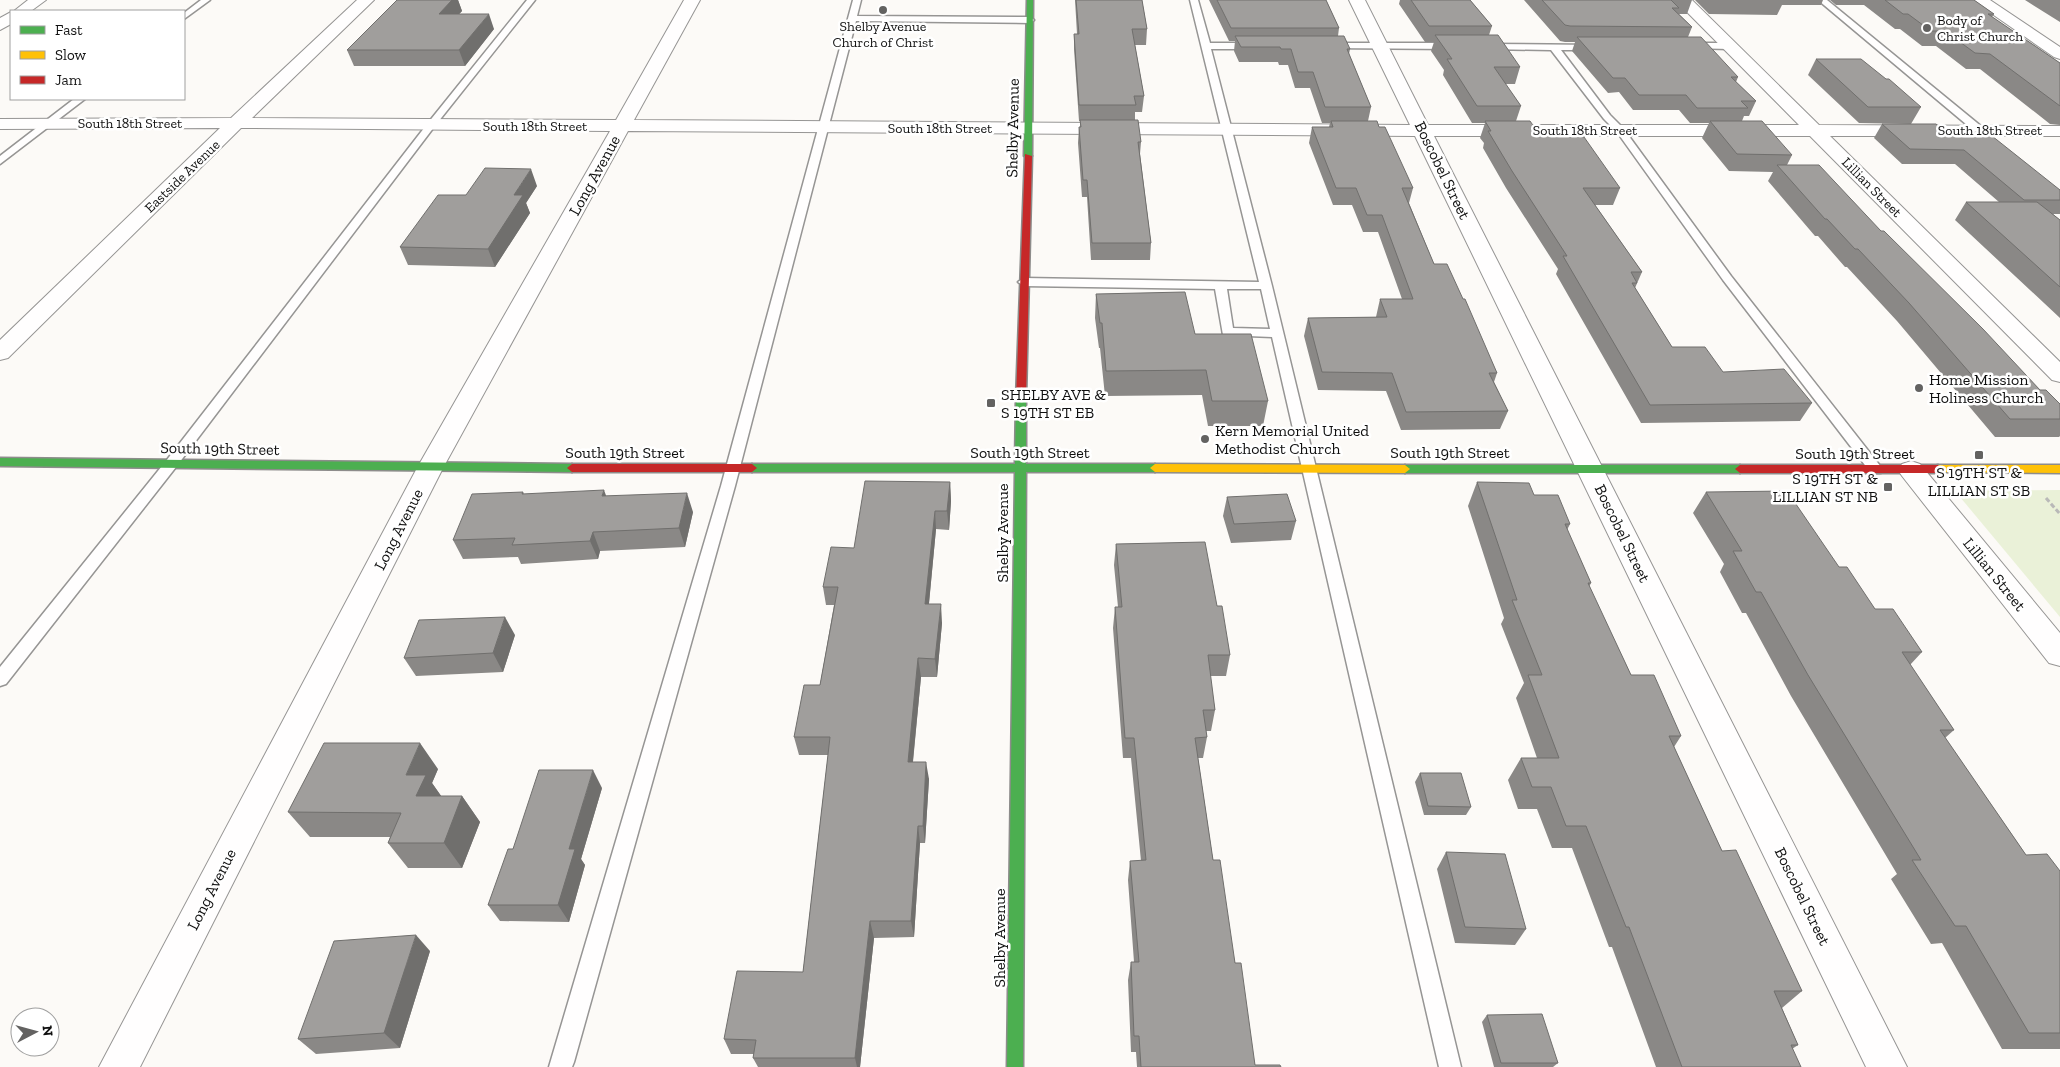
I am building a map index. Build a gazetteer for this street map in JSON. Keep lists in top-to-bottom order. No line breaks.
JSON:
{"streets":{"street":["South 18th Street","Shelby Avenue","Boscobel Street","Long Avenue","Eastside Avenue","Lillian Street","South 19th Street"]},"crossings":[["South 18th Street","Shelby Avenue"],["South 18th Street","Boscobel Street"],["South 18th Street","Long Avenue"],["South 18th Street","Eastside Avenue"],["South 18th Street","Lillian Street"],["Shelby Avenue","South 19th Street"],["Boscobel Street","South 19th Street"],["Long Avenue","South 19th Street"],["Lillian Street","South 19th Street"]],"places":{"other":["Shelby Avenue Church of Christ","Body of Christ Church","Home Mission Holiness Church","Kern Memorial United Methodist Church"],"transit":["SHELBY AVE & S 19TH ST EB","S 19TH ST & LILLIAN ST SB","S 19TH ST & LILLIAN ST NB"]},"legend":["Fast","Slow","Jam"],"north":"right"}
